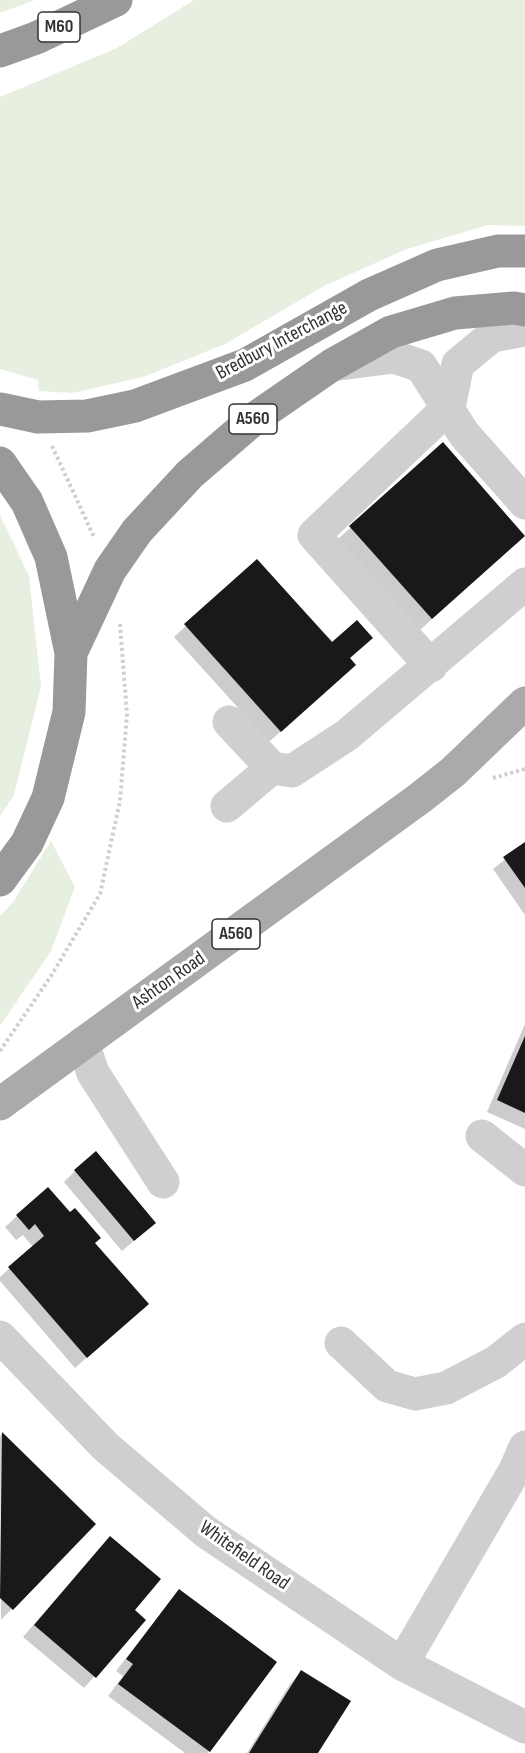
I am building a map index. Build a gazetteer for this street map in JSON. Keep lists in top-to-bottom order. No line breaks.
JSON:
{"streets":{"highway":["M60","Bredbury Interchange","A560"],"main road":["Ashton Road"],"lane":["Whitefield Road"]}}
